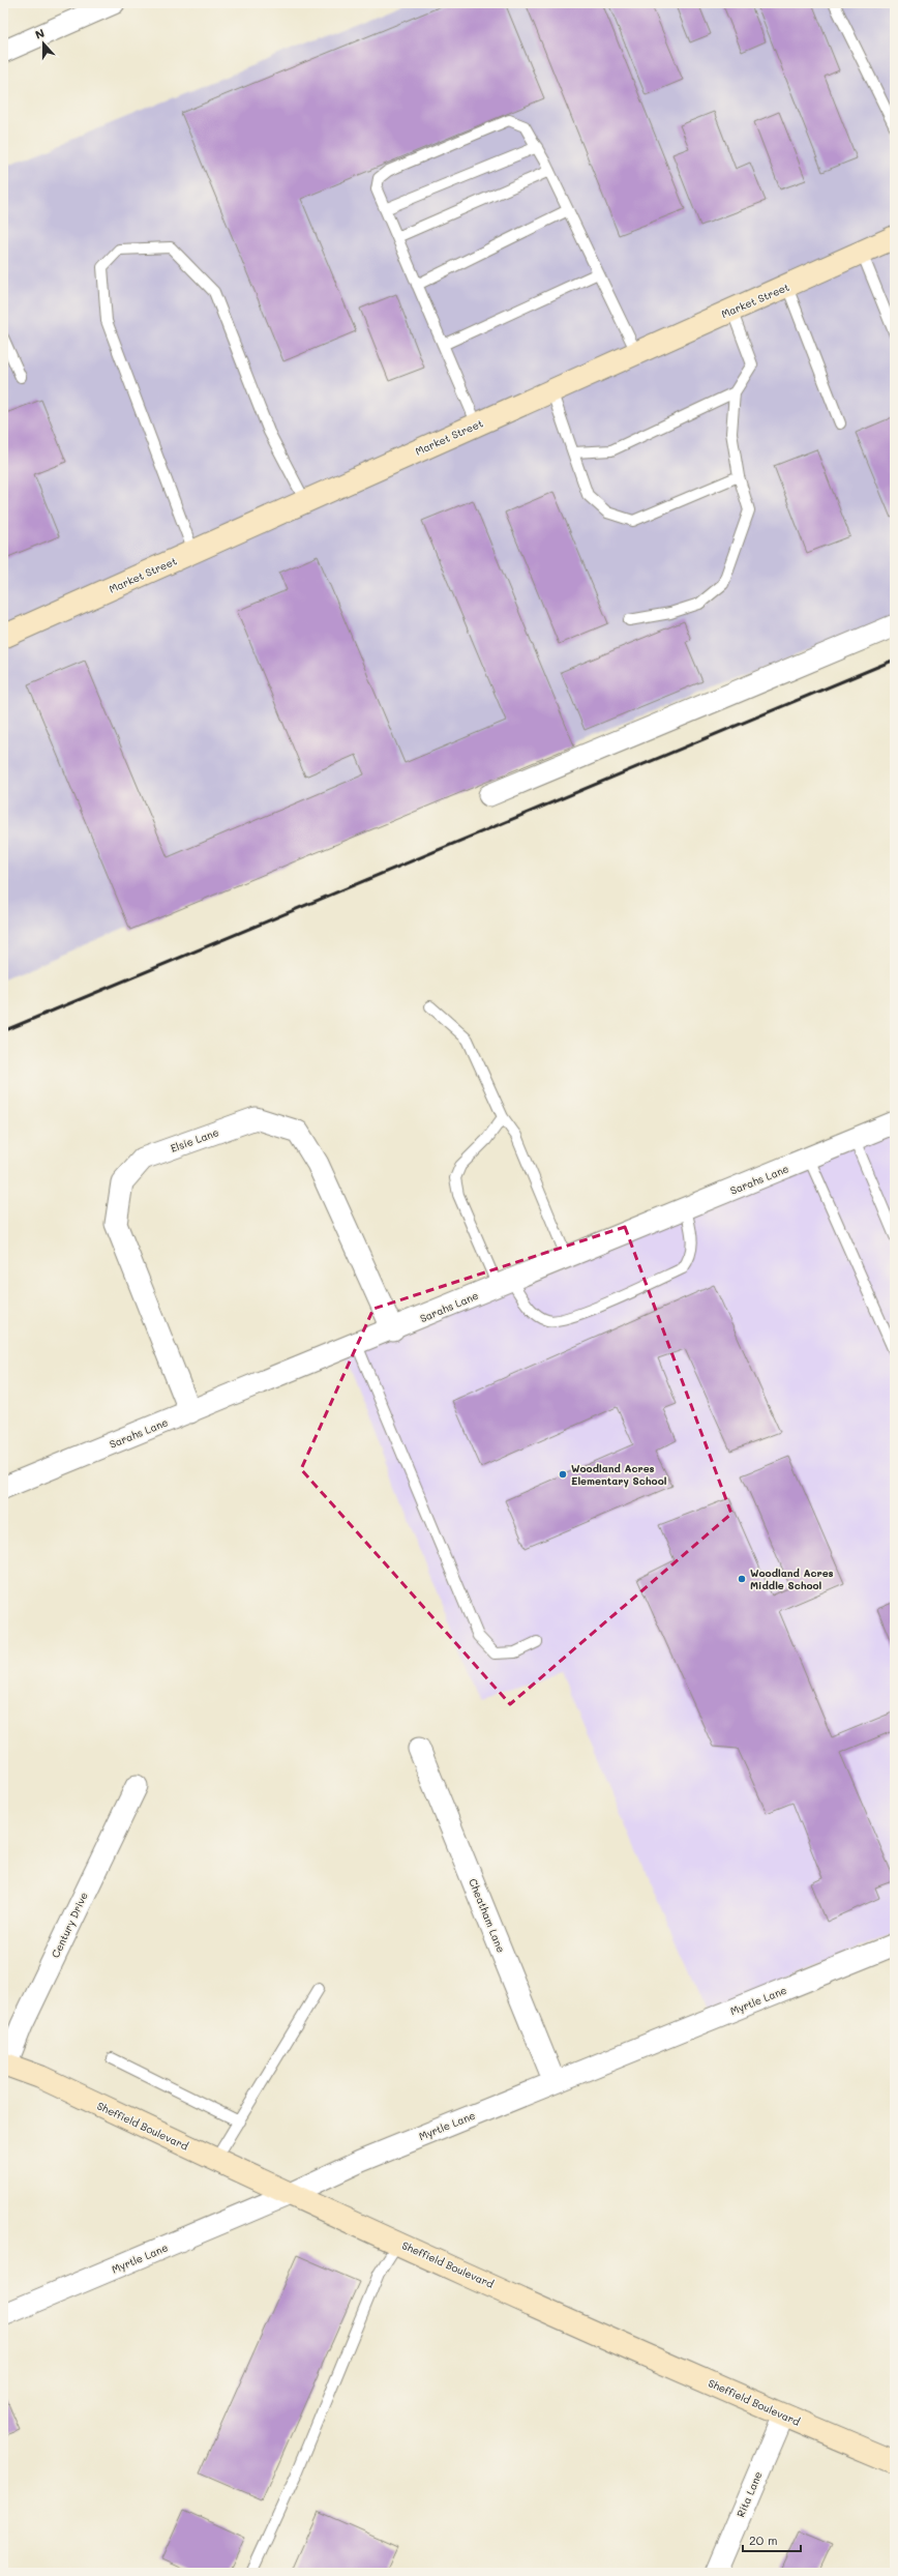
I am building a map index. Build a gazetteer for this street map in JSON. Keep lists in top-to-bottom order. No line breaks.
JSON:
{"streets":{"main road":["Market Street","Sheffield Boulevard"],"street":["Elsie Lane","Sarahs Lane","Cheatham Lane","Century Drive","Myrtle Lane","Rita Lane"]},"crossings":[["Elsie Lane","Sarahs Lane"],["Cheatham Lane","Myrtle Lane"],["Century Drive","Sheffield Boulevard"],["Myrtle Lane","Sheffield Boulevard"],["Sheffield Boulevard","Rita Lane"]],"places":["Woodland Acres Elementary School","Woodland Acres Middle School"],"scale_bar":"20 m","north":"top"}
